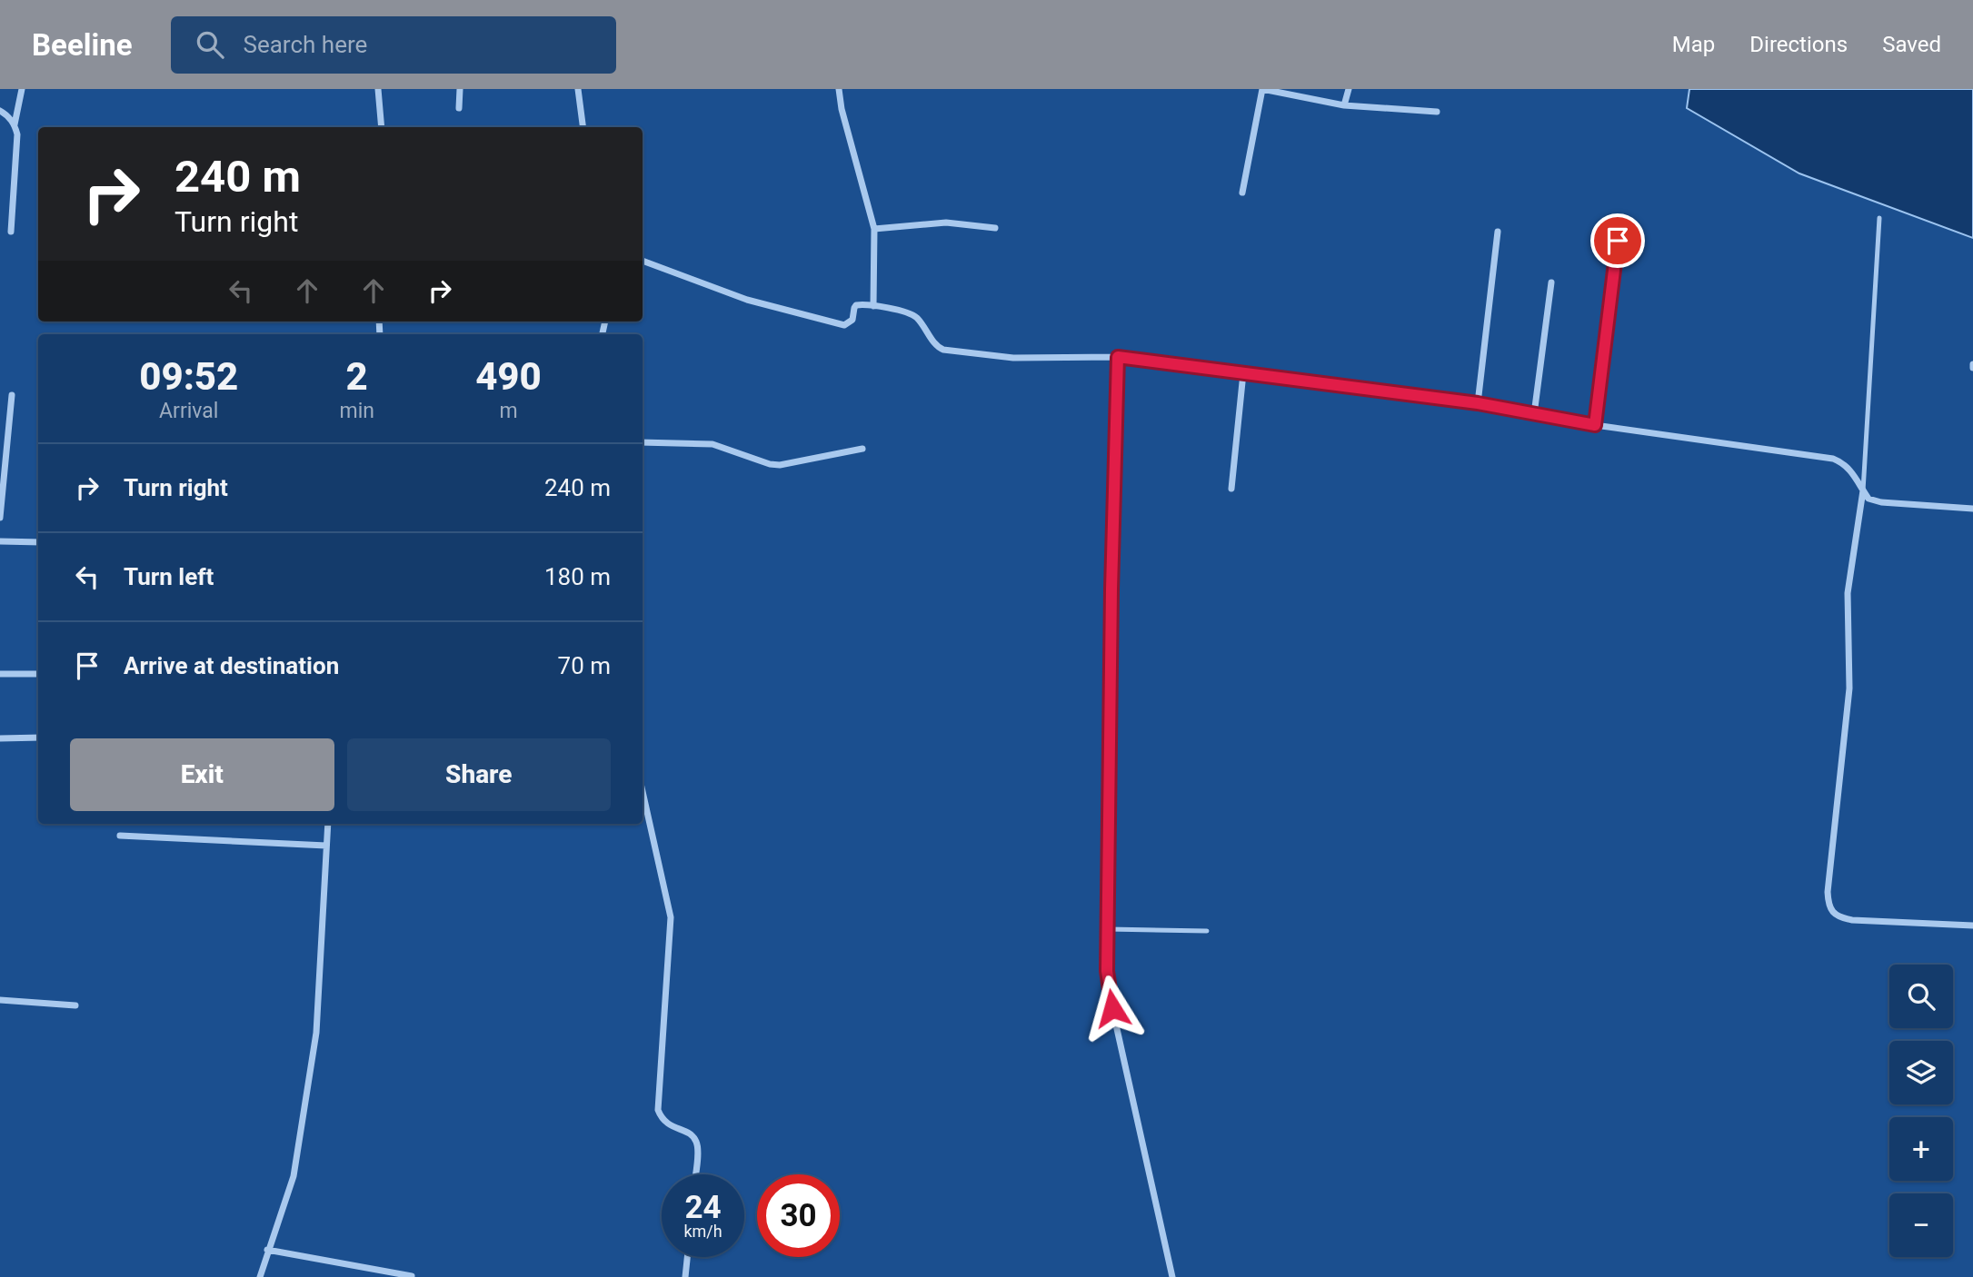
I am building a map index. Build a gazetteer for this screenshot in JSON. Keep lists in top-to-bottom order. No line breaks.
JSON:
{"page":{"header":"Beeline","search":"Search here","nav":["Map","Directions","Saved"],"turn":["240 m","Turn right"],"eta":["09:52","Arrival","2","min","490","m"],"list":[{"name":"Turn right","value":"240 m"},{"name":"Turn left","value":"180 m"},{"name":"Arrive at destination","value":"70 m"}],"buttons":["Exit","Share"],"map_buttons":["+","−"],"speed":"24 km/h","limit":"30"}}
